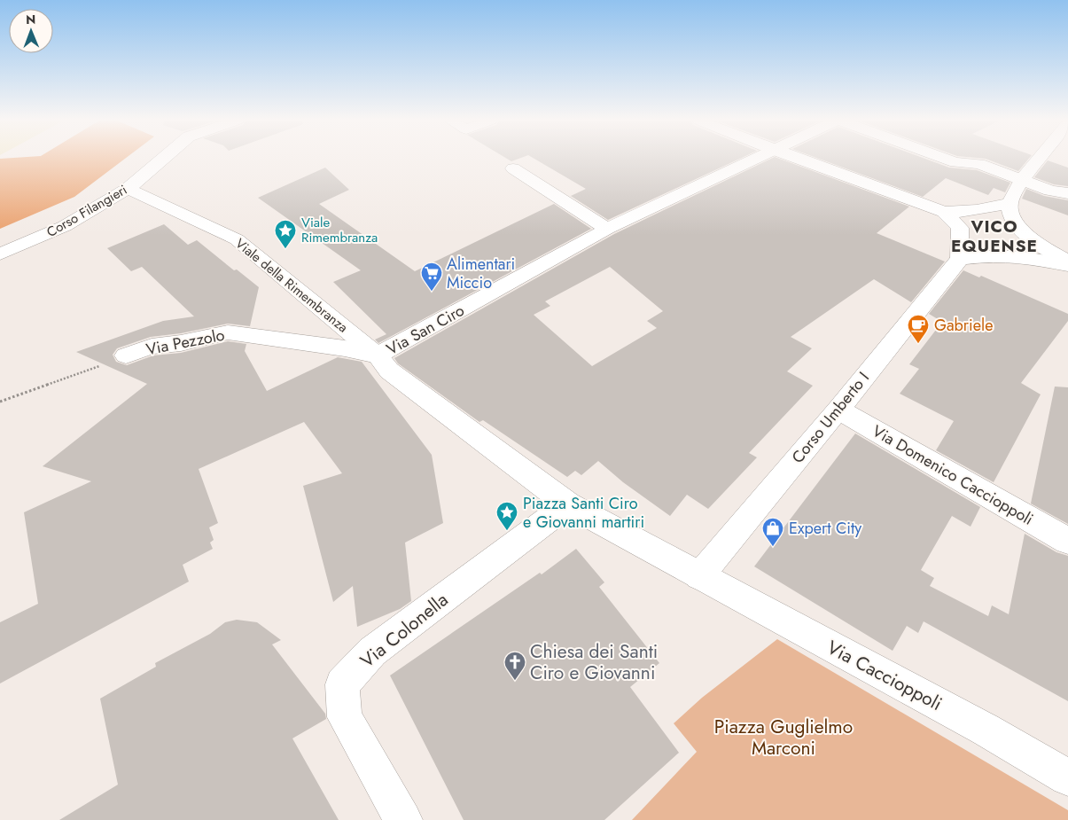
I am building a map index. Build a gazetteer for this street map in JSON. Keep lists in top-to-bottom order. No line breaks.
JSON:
{"streets":{"street":["Corso Filangieri","Viale della Rimembranza","Via San Ciro","Via Pezzolo","Corso Umberto I","Via Domenico Caccioppoli","Via Colonella","Via Caccioppoli"]},"crossings":[["Corso Filangieri","Viale della Rimembranza"],["Viale della Rimembranza","Via San Ciro"],["Viale della Rimembranza","Via Pezzolo"],["Via San Ciro","Via Pezzolo"],["Via San Ciro","Corso Umberto I"],["Via San Ciro","Via Colonella"],["Via San Ciro","Via Caccioppoli"],["Corso Umberto I","Via Domenico Caccioppoli"],["Corso Umberto I","Via Caccioppoli"]],"districts":["VICO EQUENSE"],"parks":["Piazza Guglielmo Marconi"],"places":{"place":["Viale Rimembranza","Piazza Santi Ciro e Giovanni martiri"],"supermarket":["Alimentari Miccio"],"cafe":["Gabriele"],"shop":["Expert City"],"church":["Chiesa dei Santi Ciro e Giovanni"]},"north":"top"}
